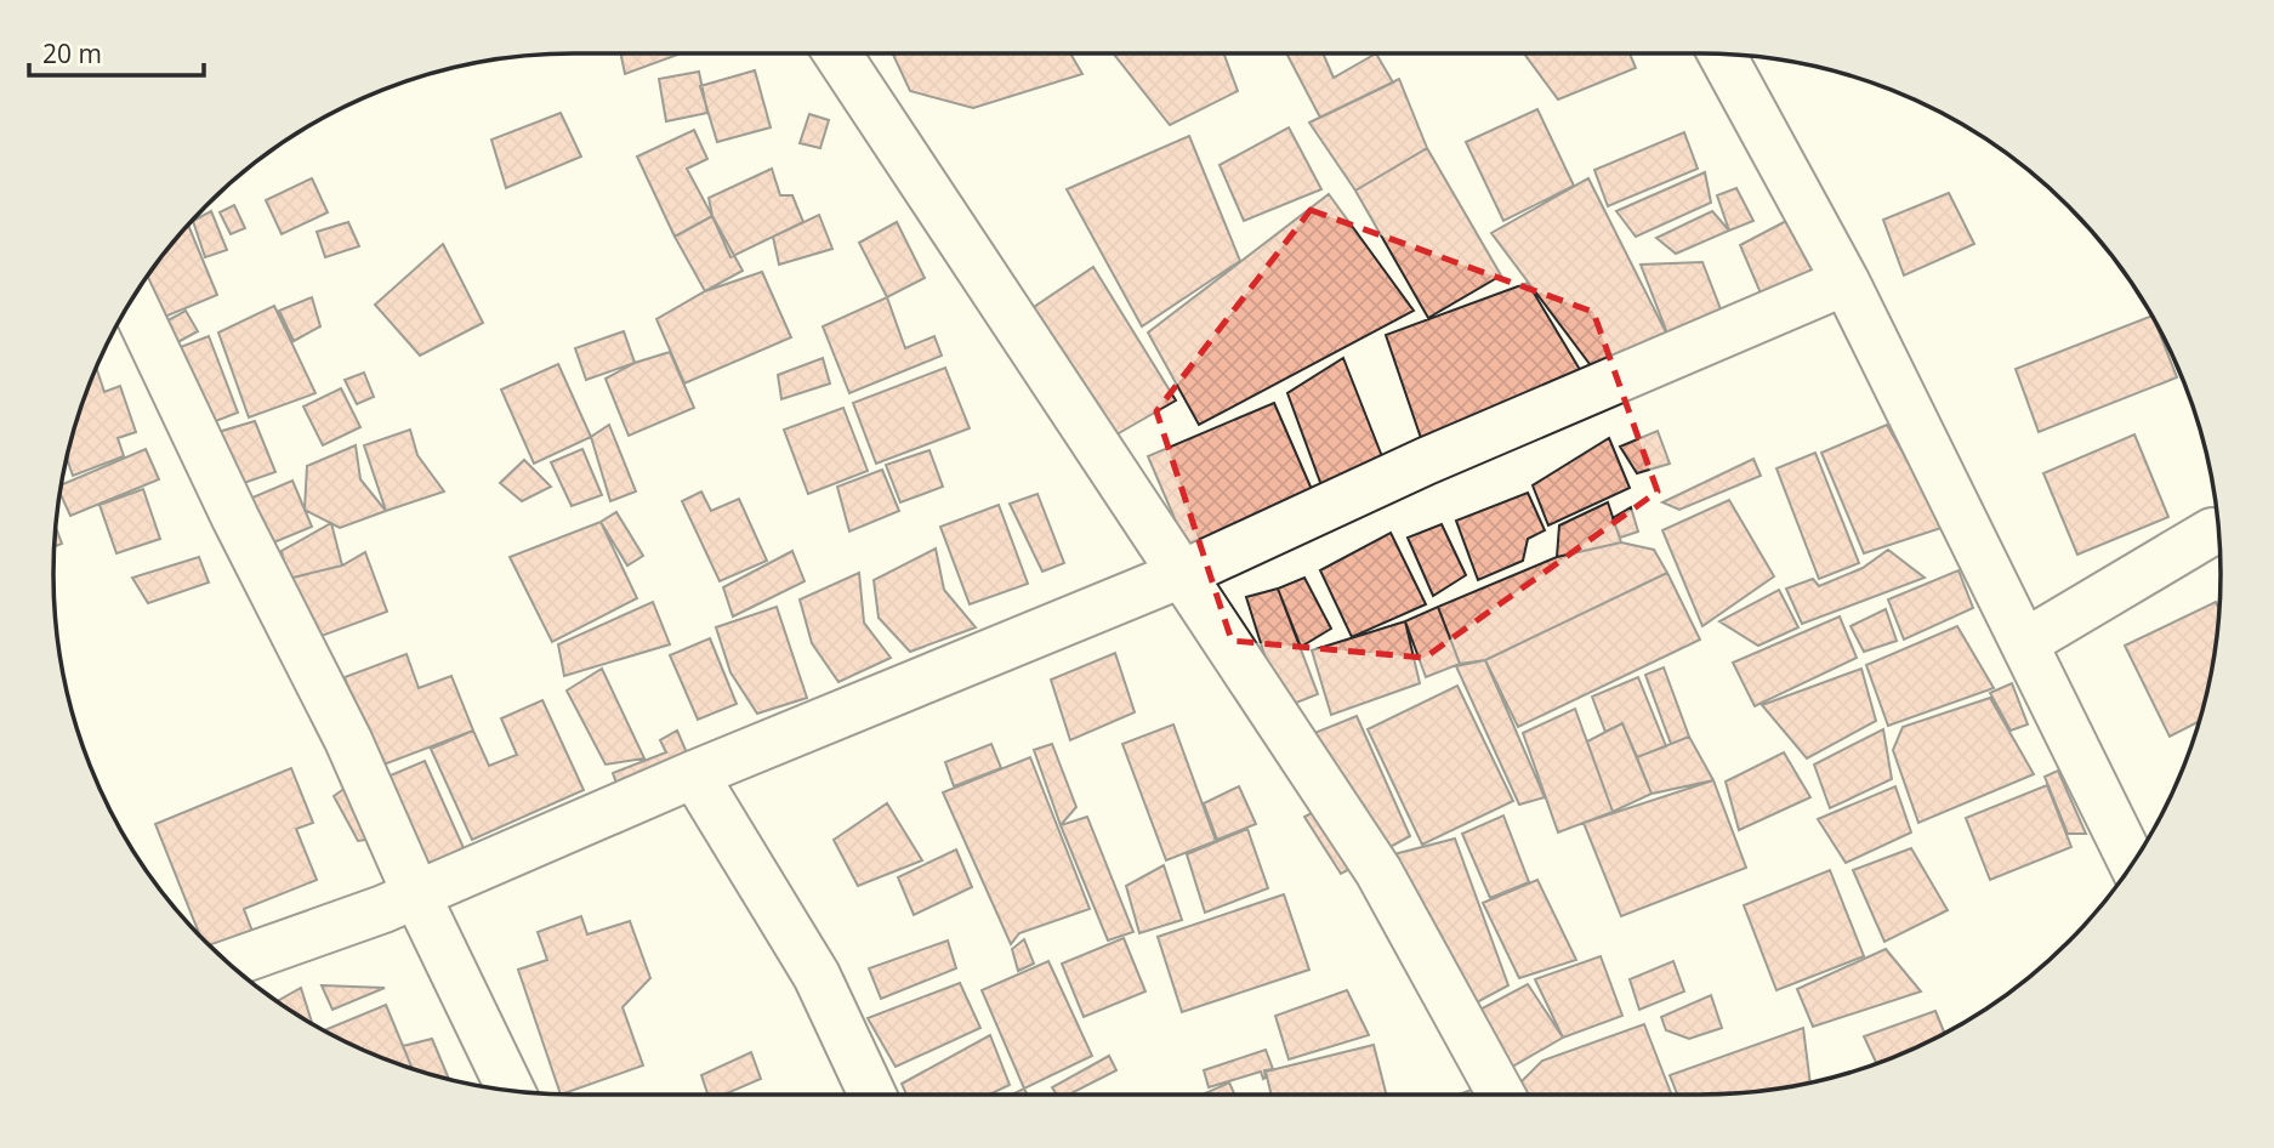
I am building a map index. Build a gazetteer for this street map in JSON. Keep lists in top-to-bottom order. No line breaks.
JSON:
{"scale_bar":"20 m"}
